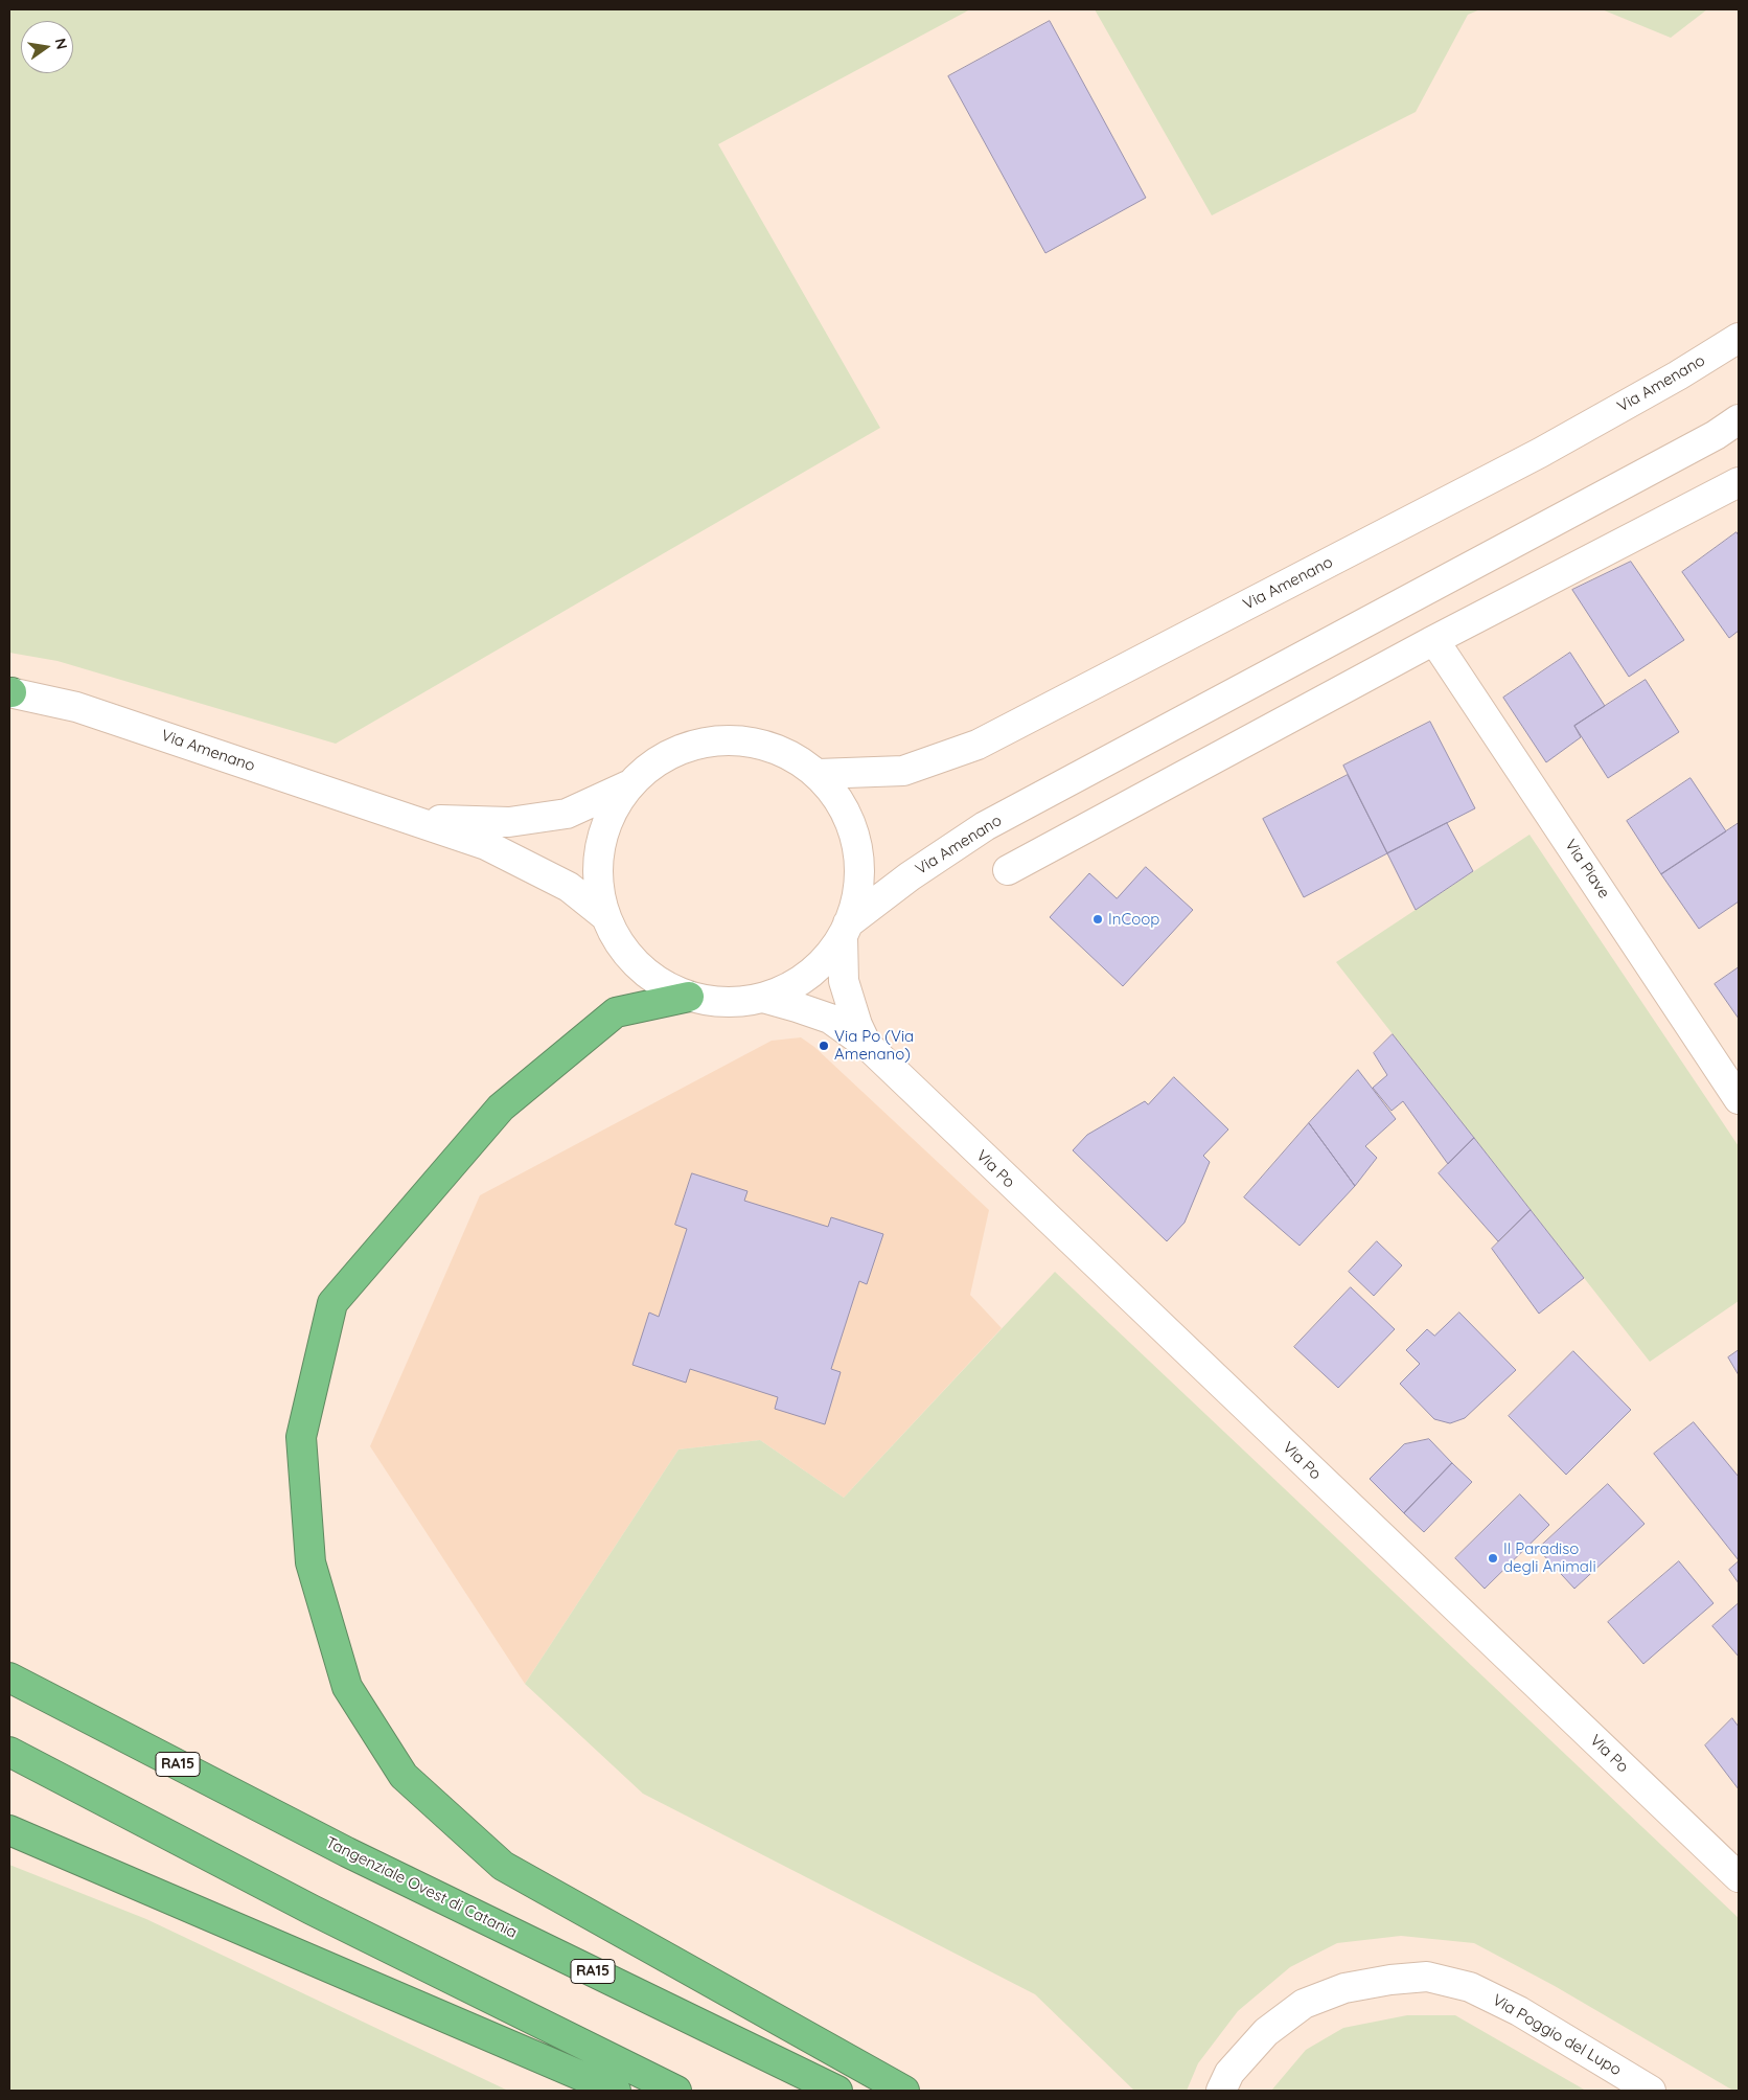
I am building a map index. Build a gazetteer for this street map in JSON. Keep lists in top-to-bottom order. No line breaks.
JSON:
{"streets":{"highway":["RA15","Tangenziale Ovest di Catania"],"main road":["Via Amenano","Via Piave","Via Po","Via Poggio del Lupo"]},"places":["InCoop","Via Po (Via Amenano)","Il Paradiso degli Animali"],"north":"right"}
